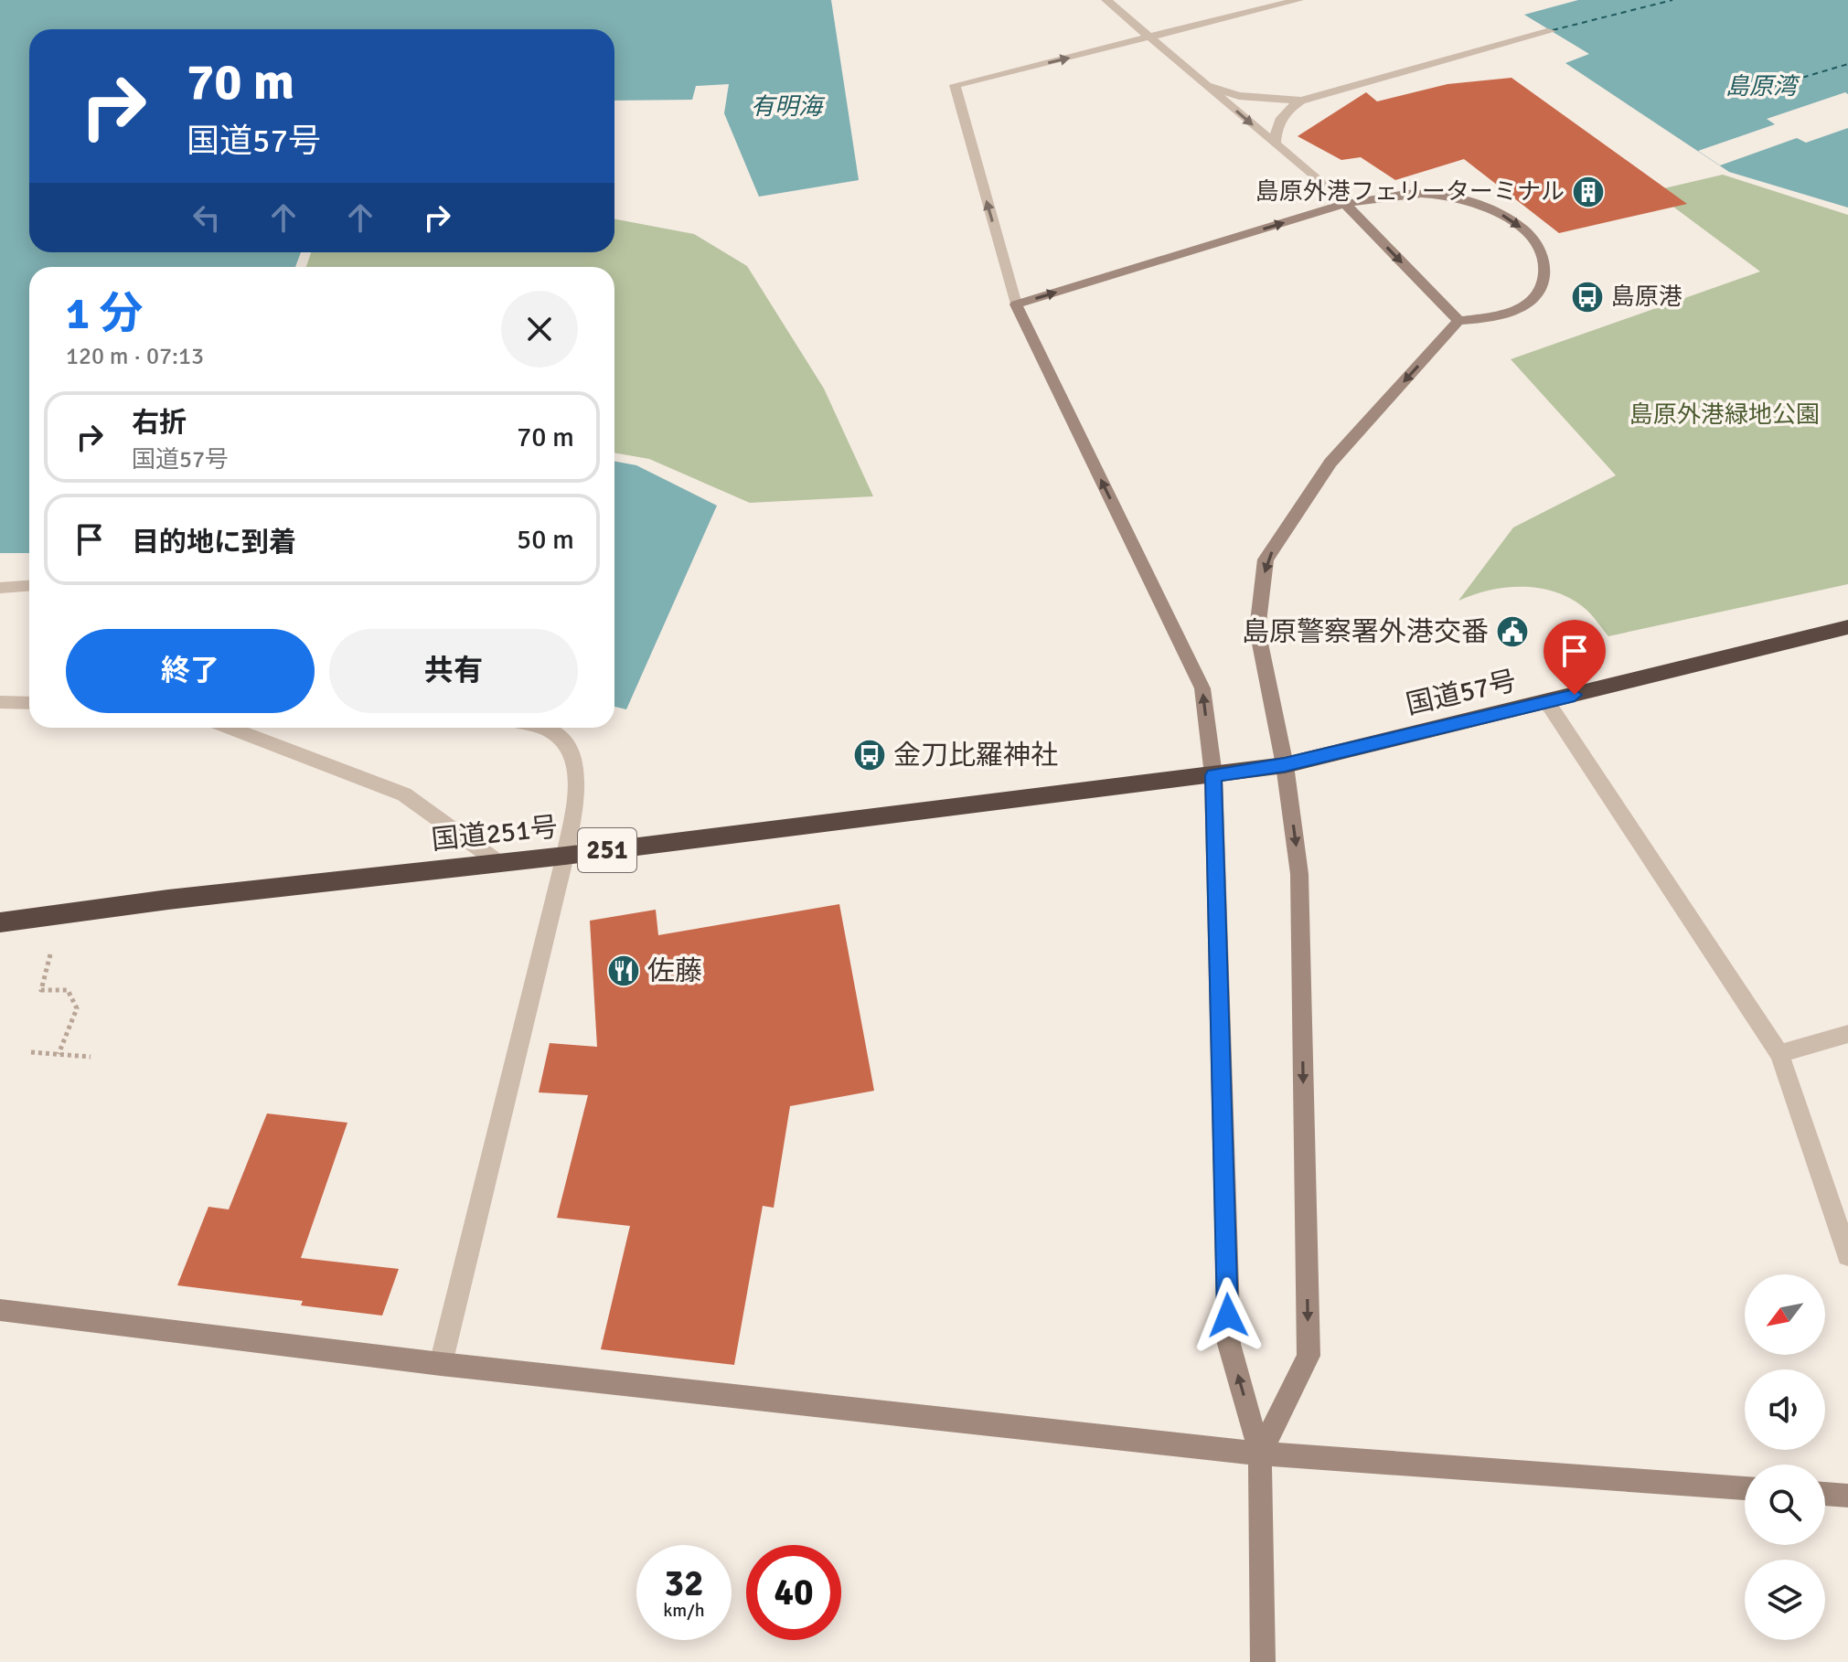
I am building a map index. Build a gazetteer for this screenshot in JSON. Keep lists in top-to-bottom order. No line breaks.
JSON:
{"streets":{"highway":["国道57号","国道251号","251"]},"crossings":[["国道57号","国道251号"]],"water":["島原湾","有明海"],"parks":["島原外港緑地公園"],"places":{"building":["島原外港フェリーターミナル"],"bus stop":["島原港","金刀比羅神社"],"public building":["島原警察署外港交番"],"restaurant":["佐藤"]},"north":"bottom left","page":{"turn":["70 m","国道57号"],"heading":["1 分","120 m · 07:13"],"list":[{"name":"右折","note":"国道57号","value":"70 m"},{"name":"目的地に到着","value":"50 m"}],"buttons":["終了","共有"],"speed":"32 km/h","limit":"40"}}
